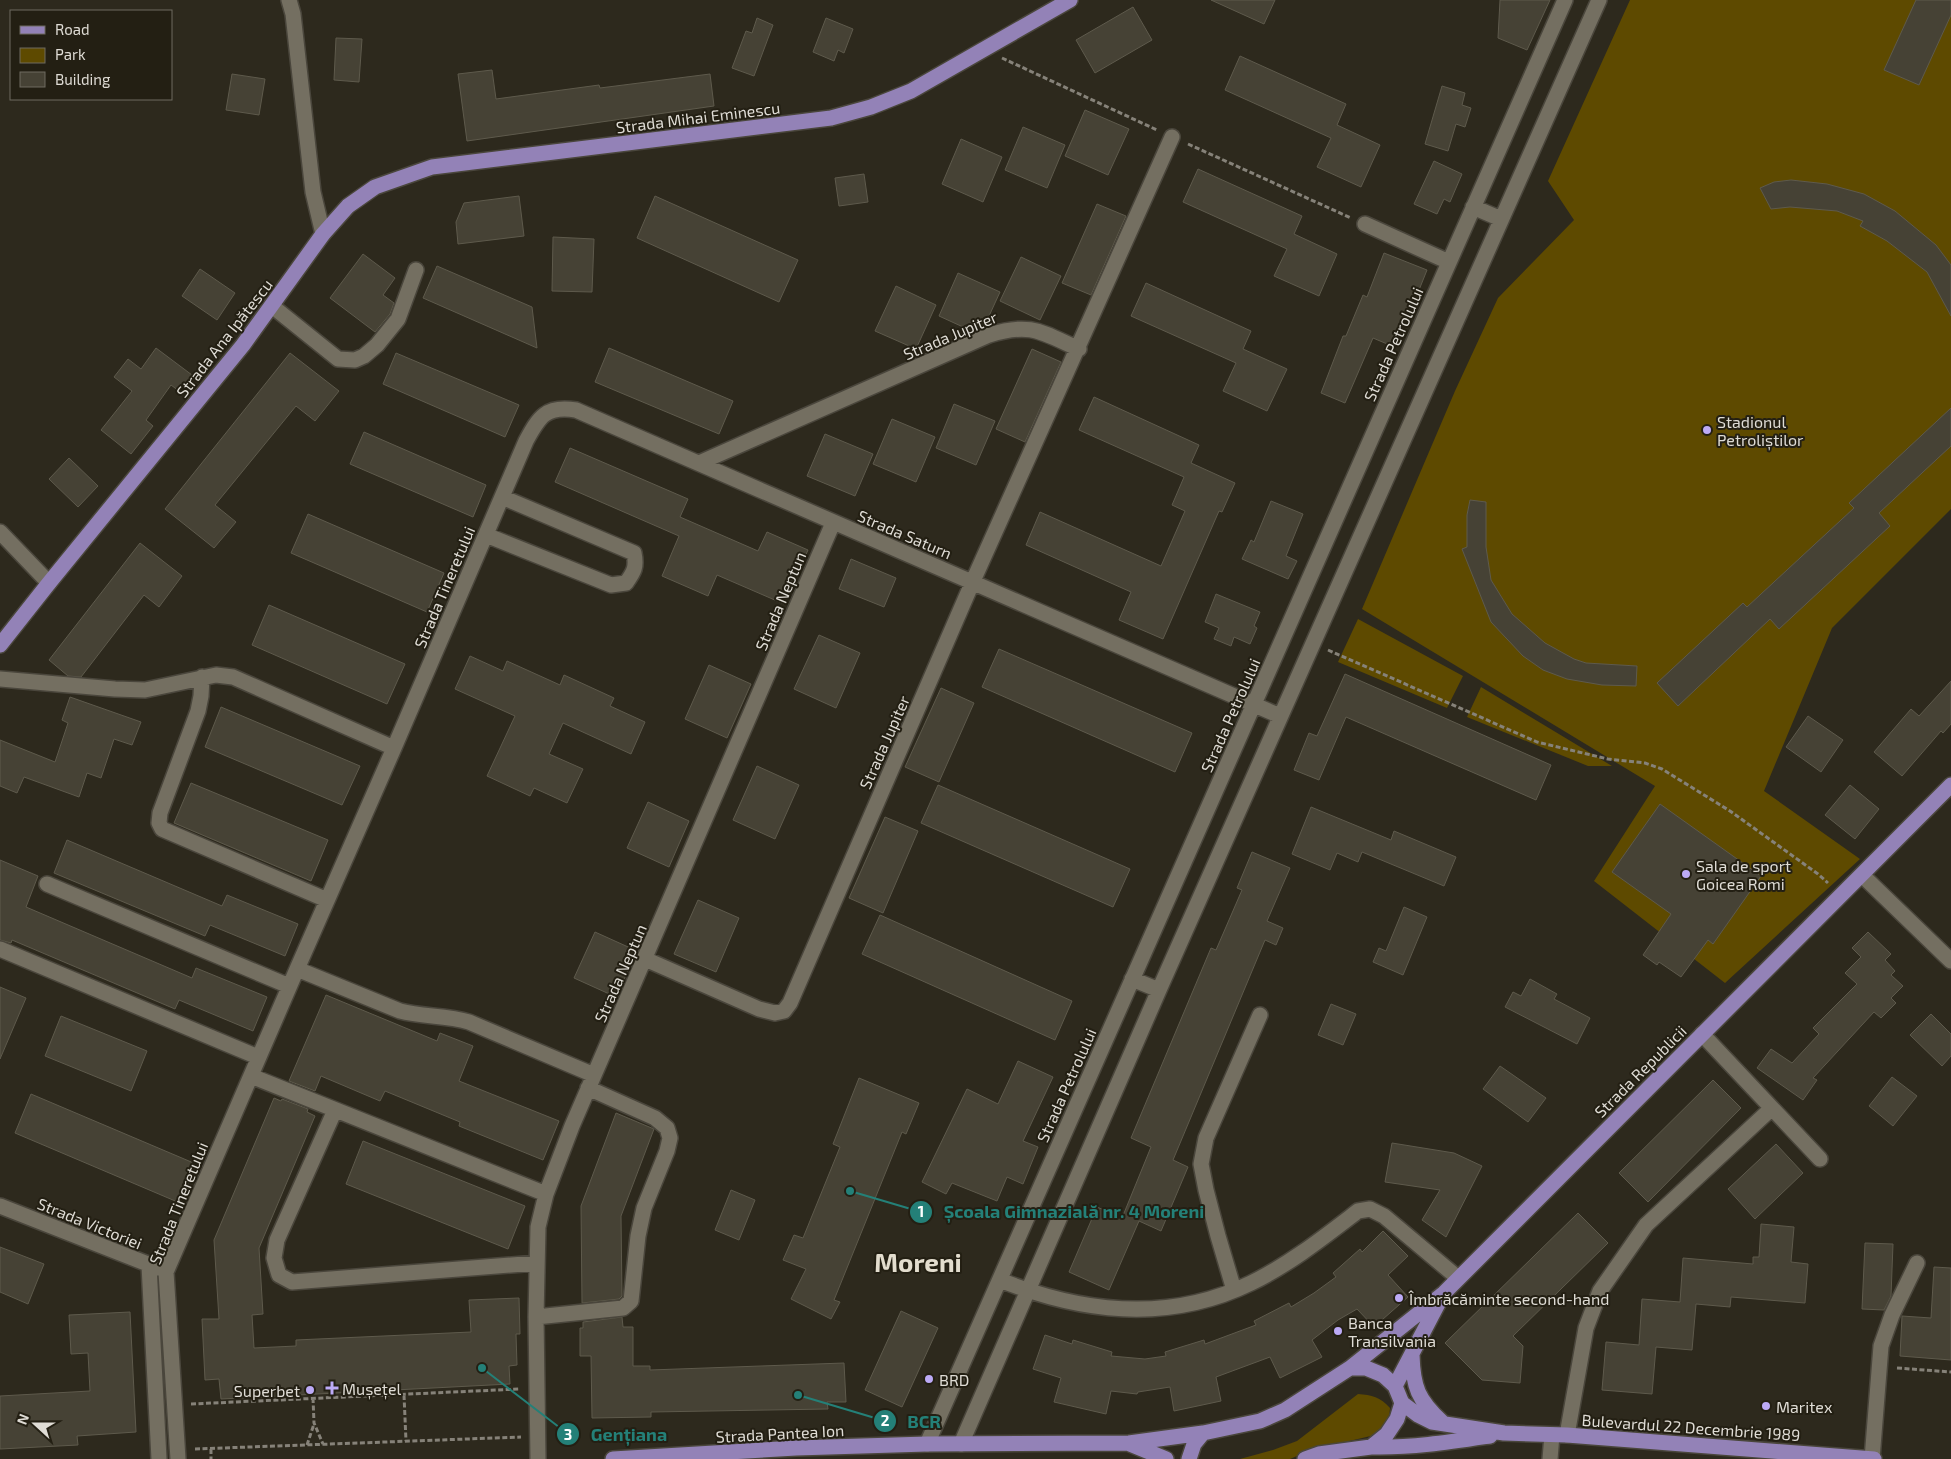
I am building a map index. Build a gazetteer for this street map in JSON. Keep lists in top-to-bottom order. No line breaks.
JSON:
{"streets":{"main road":["Strada Mihai Eminescu","Strada Ana Ipătescu","Strada Republicii","Bulevardul 22 Decembrie 1989","Strada Pantea Ion"],"street":["Strada Jupiter","Strada Petrolului","Strada Saturn","Strada Tineretului","Strada Neptun","Strada Victoriei"]},"crossings":[["Strada Mihai Eminescu","Strada Ana Ipătescu"],["Strada Jupiter","Strada Saturn"],["Strada Jupiter","Strada Neptun"],["Strada Petrolului","Strada Saturn"],["Strada Petrolului","Strada Pantea Ion"],["Strada Saturn","Strada Tineretului"],["Strada Saturn","Strada Neptun"],["Strada Tineretului","Strada Victoriei"],["Strada Republicii","Strada Pantea Ion"]],"districts":["Moreni"],"places":{"other":["Stadionul Petroliștilor","Sala de sport Goicea Romi","Școala Gimnazială nr. 4 Moreni","Îmbrăcăminte second-hand","Banca Transilvania","Gențiana","BRD","Superbet","BCR","Maritex"],"health":["Mușețel"]},"legend":["Road","Park","Building"],"north":"left"}
